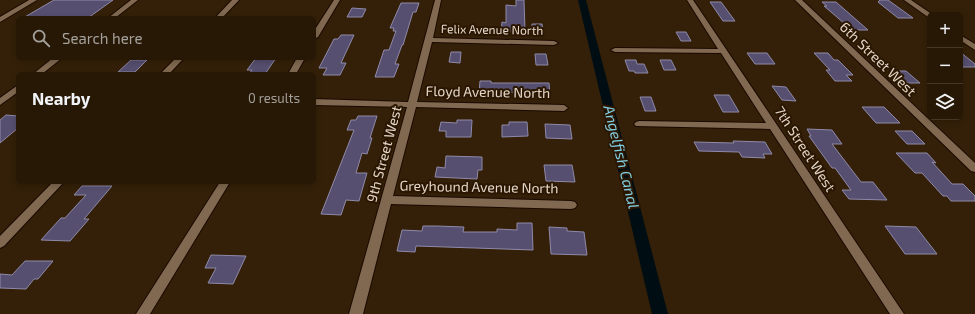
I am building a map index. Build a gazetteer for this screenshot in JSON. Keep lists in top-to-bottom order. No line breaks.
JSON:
{"streets":{"street":["Felix Avenue North","6th Street West","Floyd Avenue North","7th Street West","9th Street West","Greyhound Avenue North"]},"crossings":[["Felix Avenue North","9th Street West"],["Floyd Avenue North","9th Street West"],["9th Street West","Greyhound Avenue North"]],"water":["Angelfish Canal"],"page":{"map_buttons":["+","−"],"search":"Search here","heading":["Nearby","0 results"]}}
